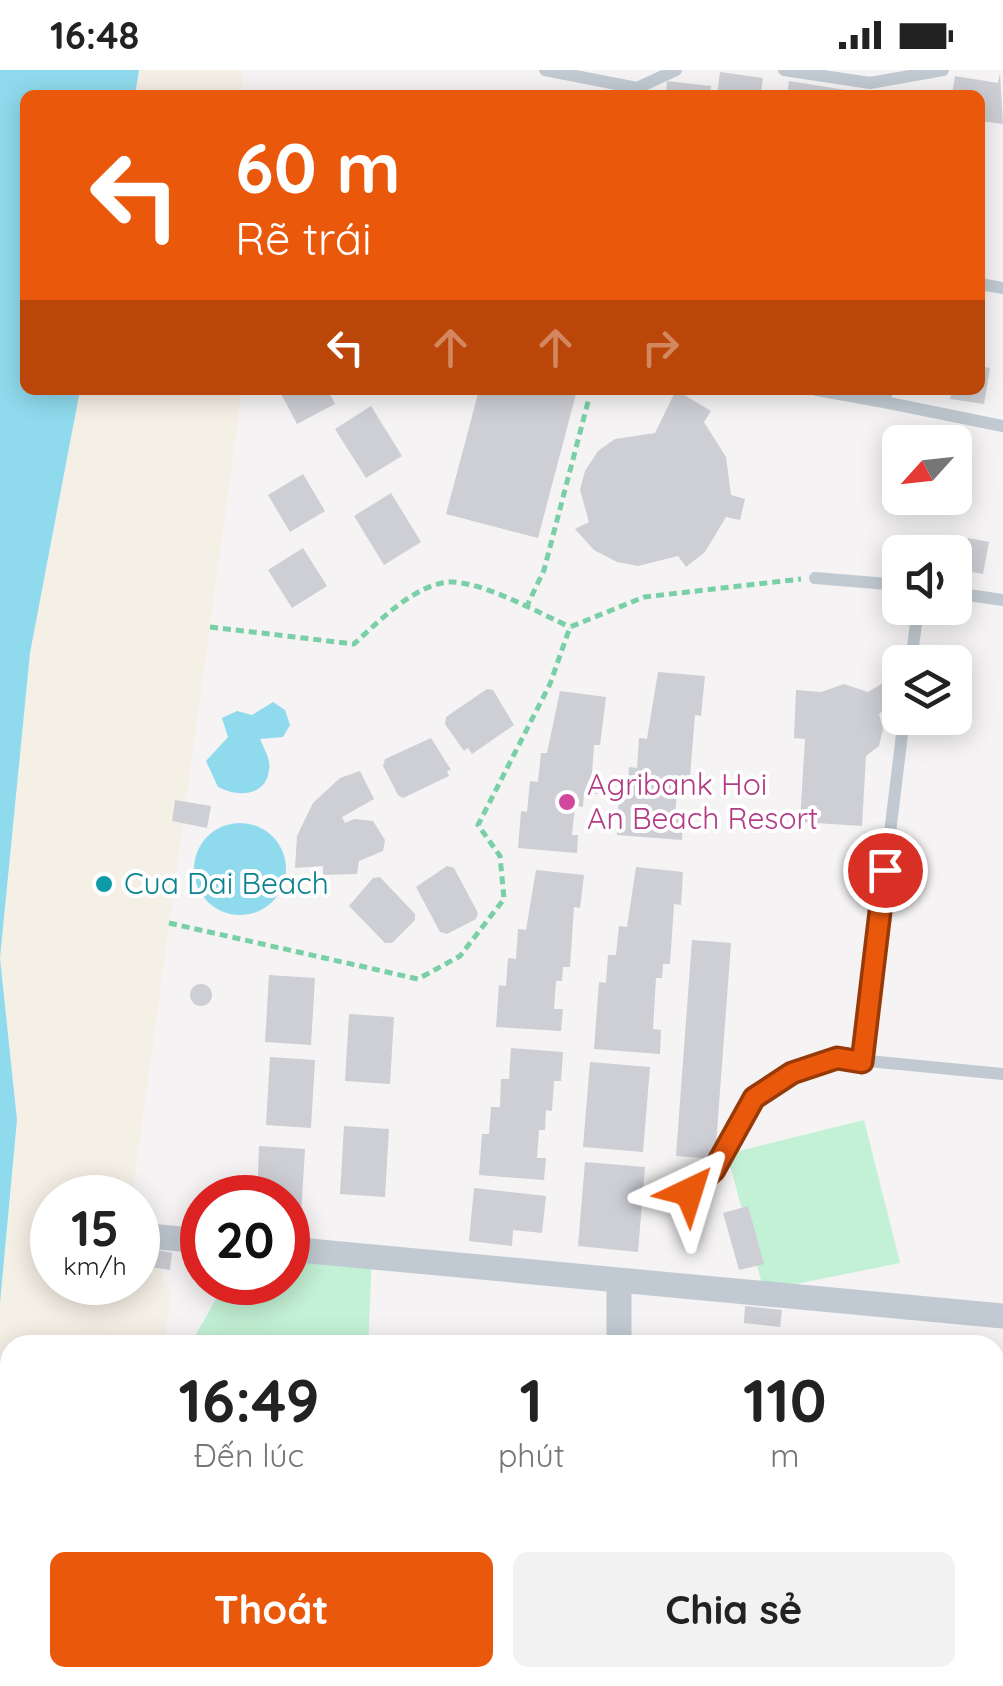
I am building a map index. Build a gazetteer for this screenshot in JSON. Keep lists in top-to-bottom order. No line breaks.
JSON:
{"places":["Agribank Hoi An Beach Resort","Cua Dai Beach"],"north":"bottom left","page":{"status":"16:48","turn":["60 m","Rẽ trái"],"speed":"15 km/h","limit":"20","eta":["16:49","Đến lúc","1","phút","110","m"],"buttons":["Thoát","Chia sẻ"]}}
